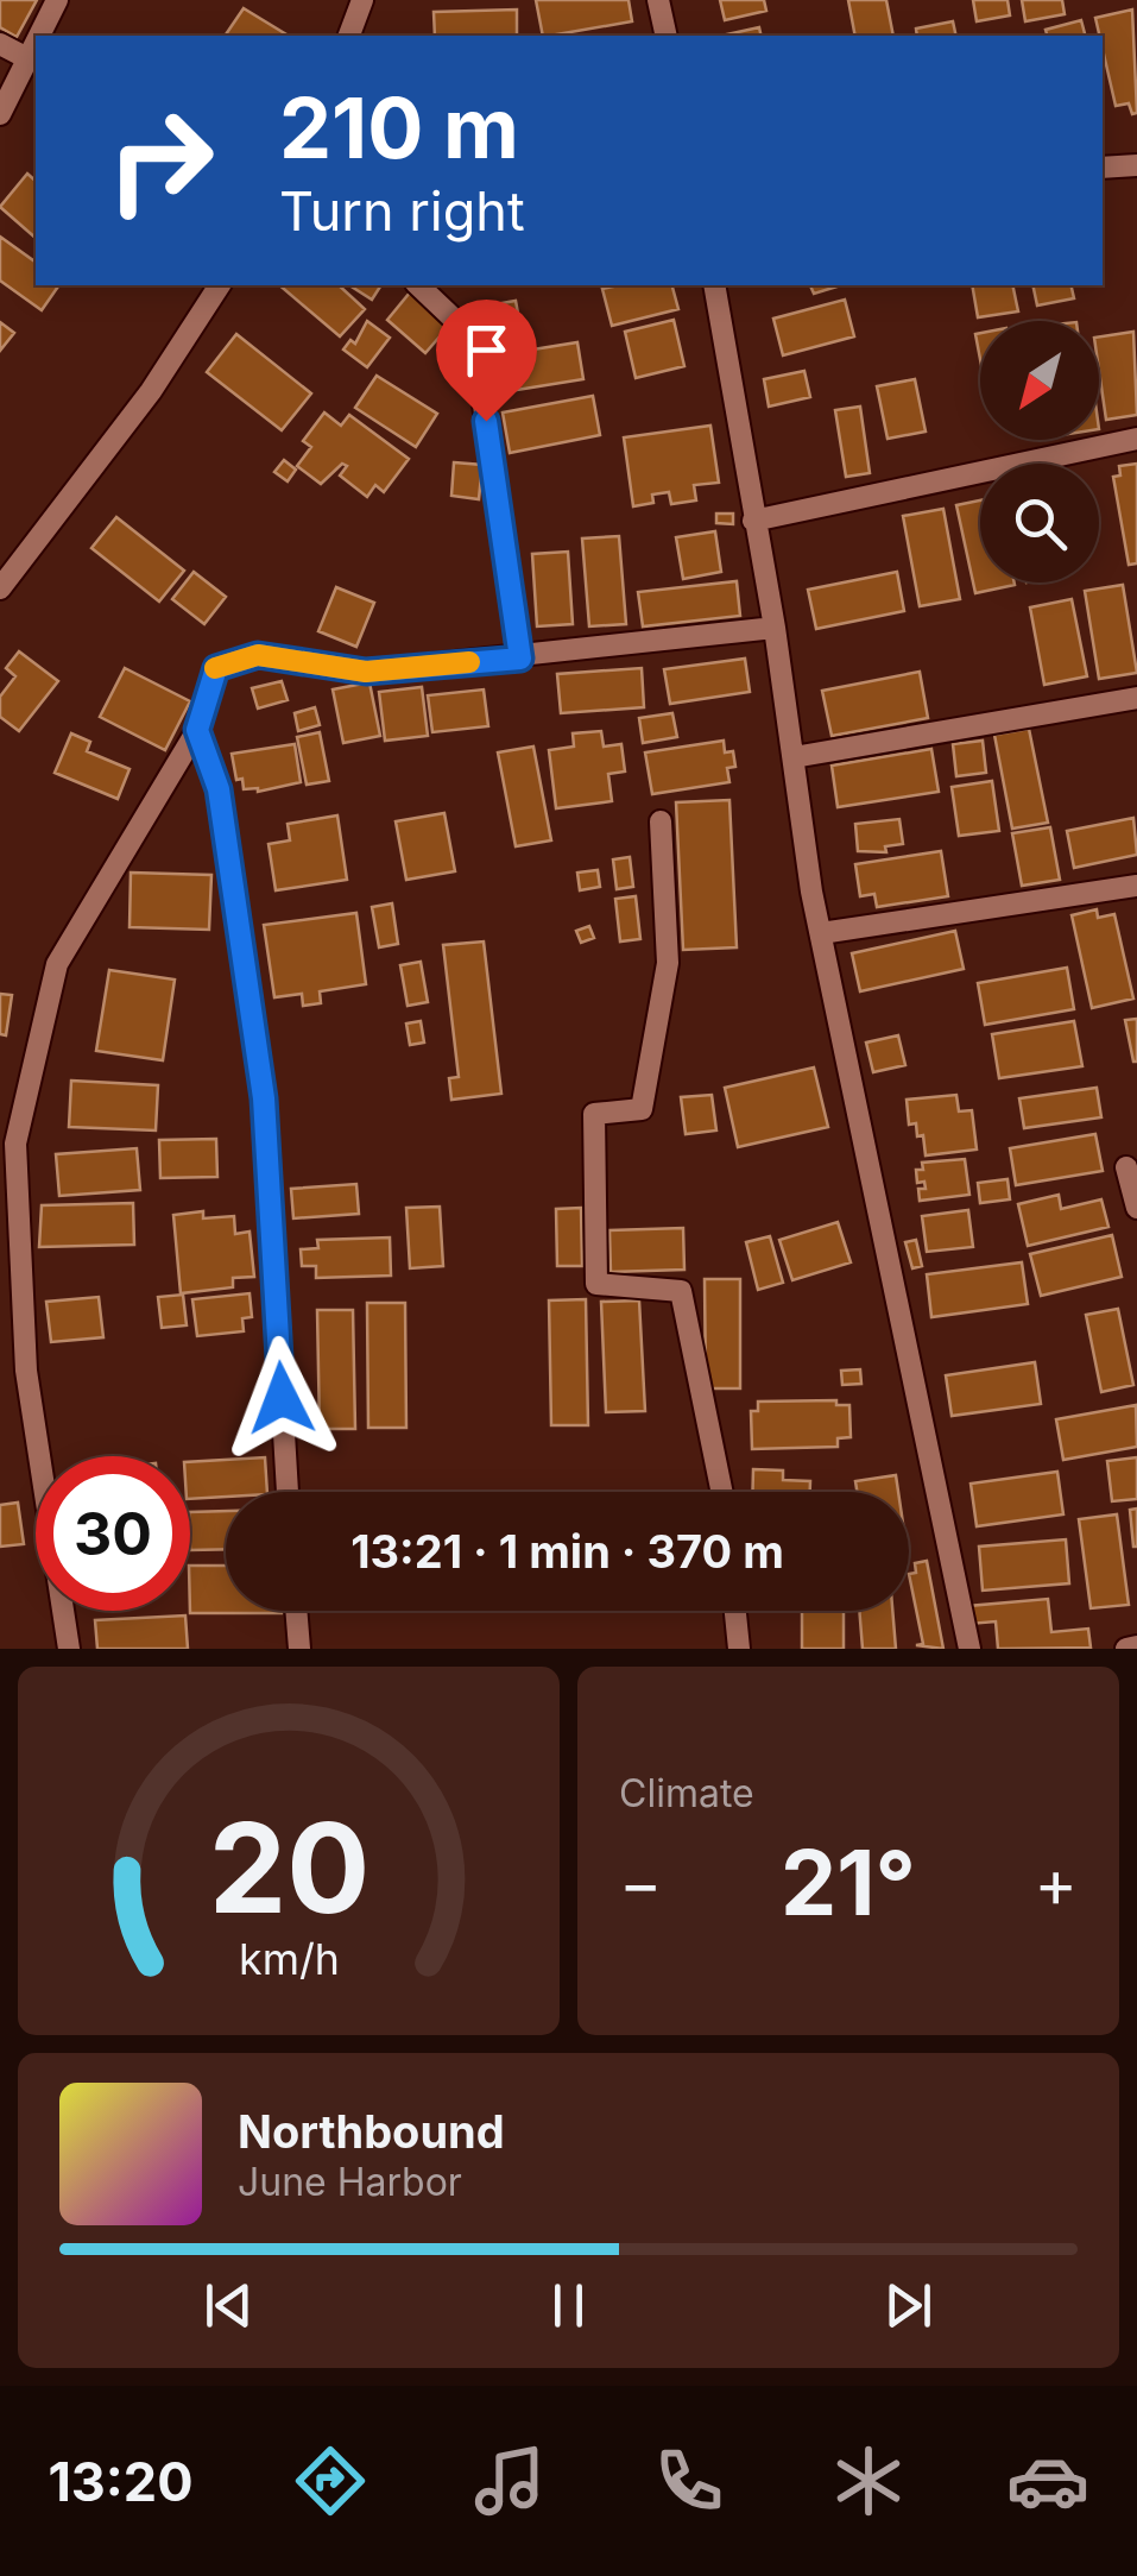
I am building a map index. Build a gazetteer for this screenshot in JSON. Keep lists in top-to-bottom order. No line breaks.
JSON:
{"north":"bottom left","page":{"turn":["210 m","Turn right"],"limit":"30","trip":"13:21 · 1 min · 370 m","tile":"Climate","heat":["−","21°","+"],"song":["Northbound","June Harbor"],"tabs":"13:20","gauge":["20","km/h"]}}
